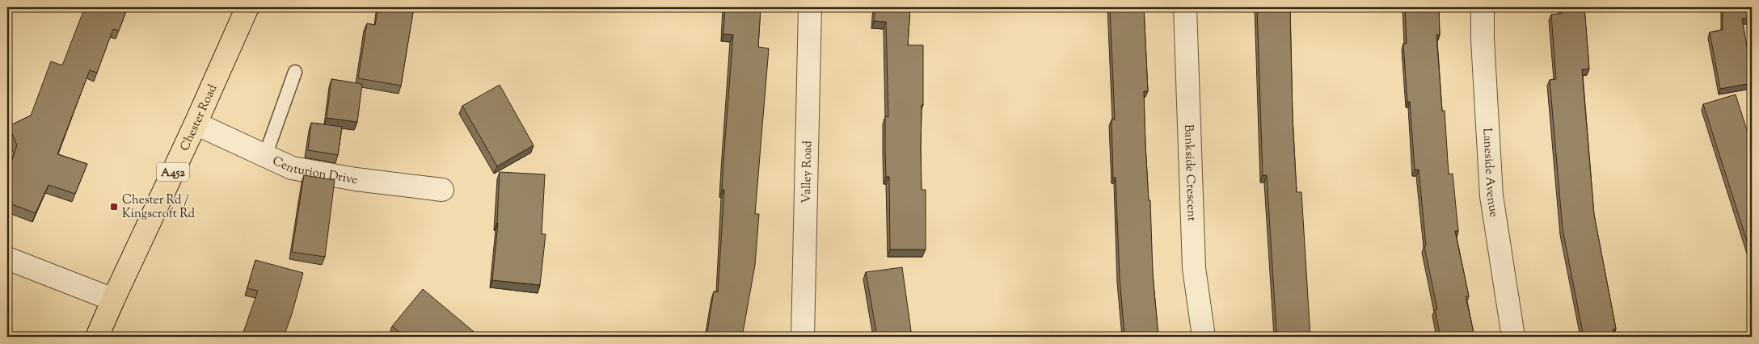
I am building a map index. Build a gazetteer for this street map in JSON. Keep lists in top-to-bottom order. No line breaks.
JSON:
{"streets":{"highway":["Chester Road","A452"],"street":["Centurion Drive","Valley Road","Bankside Crescent","Laneside Avenue"]},"crossings":[["Chester Road","Centurion Drive"]],"places":{"transit":["Chester Rd / Kingscroft Rd"]}}
